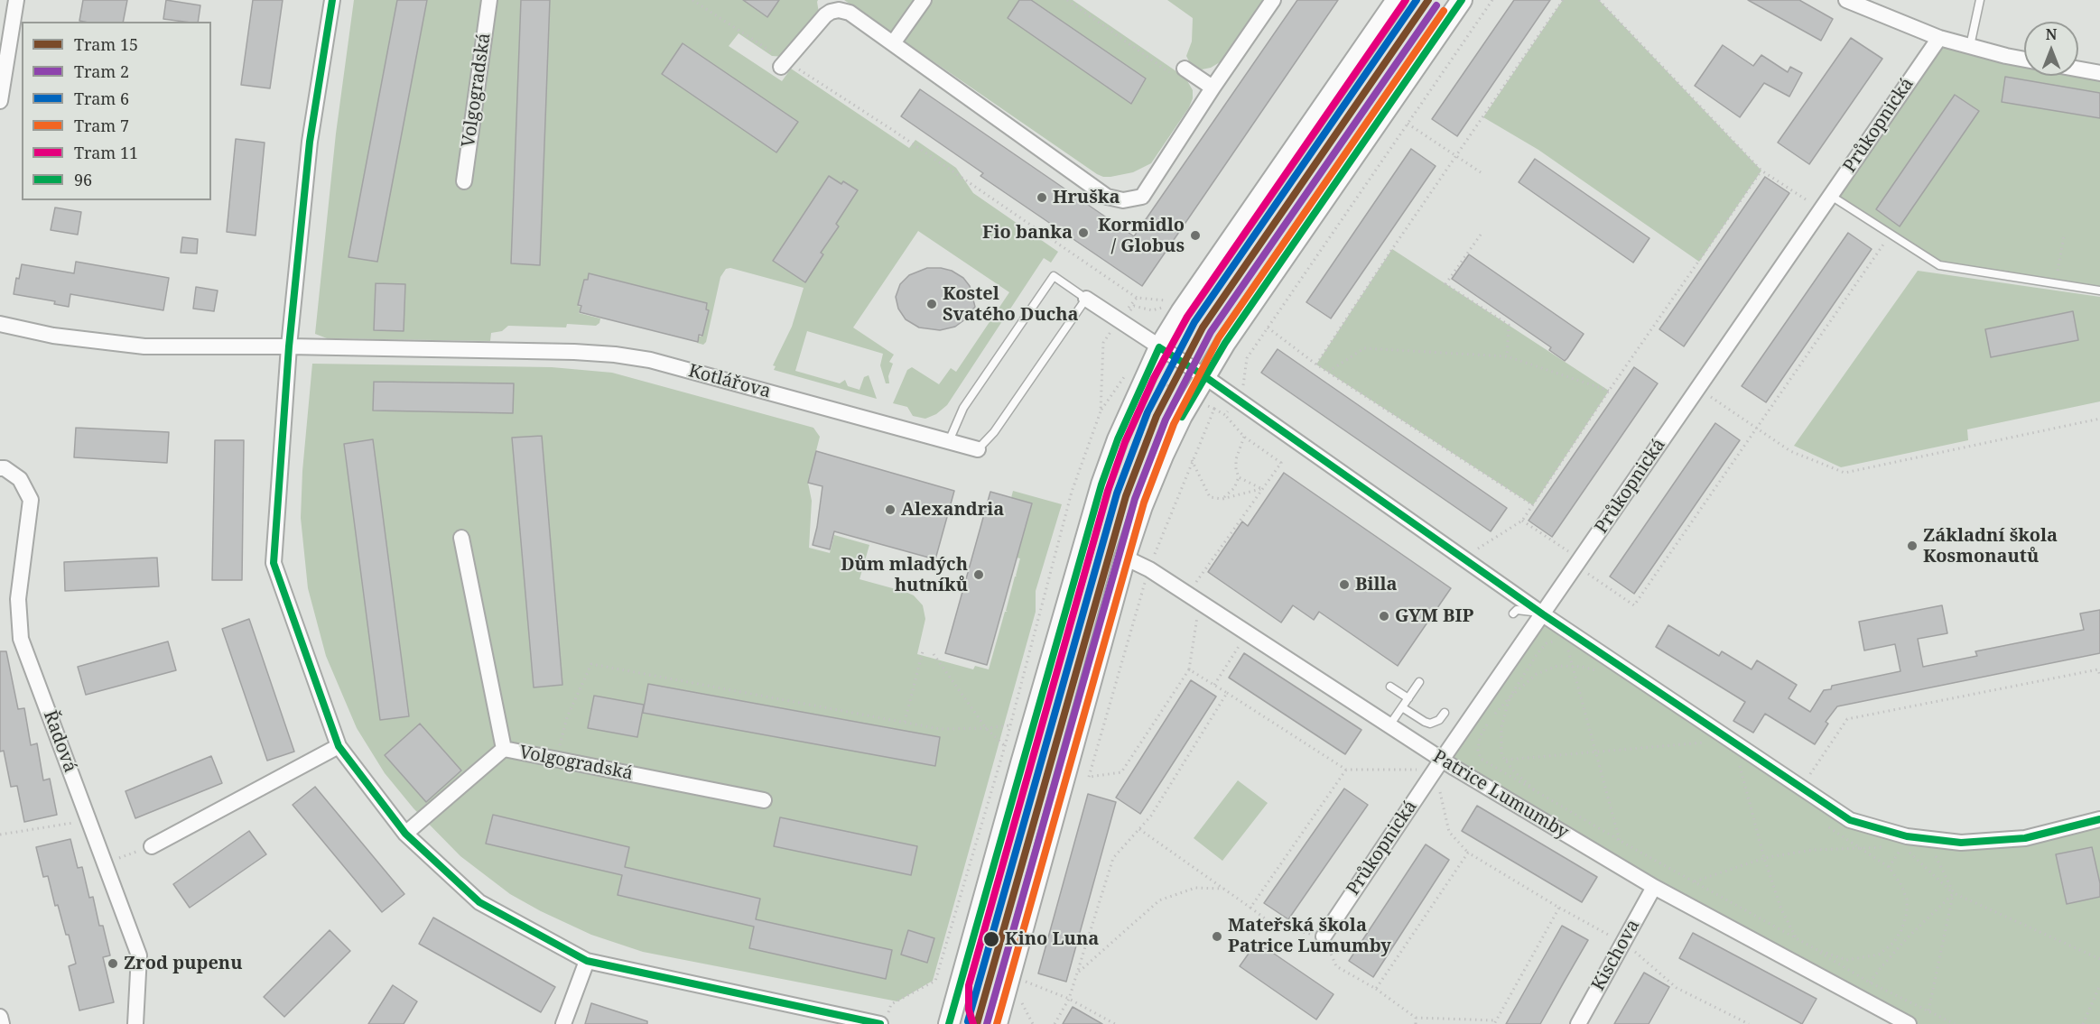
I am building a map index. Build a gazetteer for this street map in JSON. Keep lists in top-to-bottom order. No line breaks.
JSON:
{"streets":{"street":["Volgogradská","Průkopnická","Kotlářova","Řadová","Patrice Lumumby","Kischova"]},"crossings":[["Průkopnická","Patrice Lumumby"],["Patrice Lumumby","Kischova"]],"places":["Hruška","Fio banka","Kormidlo / Globus","Kostel Svatého Ducha","Alexandria","Základní škola Kosmonautů","Dům mladých hutníků","Billa","GYM BIP","Mateřská škola Patrice Lumumby","Kino Luna","Zrod pupenu"],"lines":["tram line 15","tram line 6","tram line 11","transit line 96","tram line 2","tram line 7"],"legend":["Tram 15","Tram 2","Tram 6","Tram 7","Tram 11","96"],"north":"top"}
